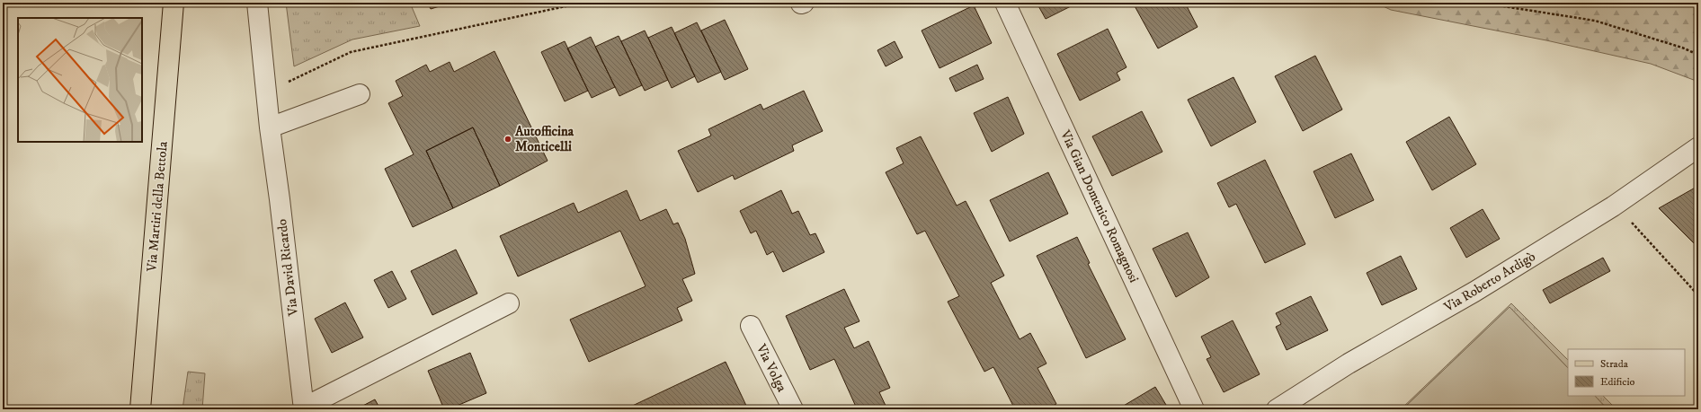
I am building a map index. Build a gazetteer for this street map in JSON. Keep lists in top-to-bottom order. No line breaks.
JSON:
{"streets":{"main road":["Via Martiri della Bettola"],"street":["Via Gian Domenico Romagnosi","Via David Ricardo","Via Roberto Ardigò","Via Volga"]},"places":["Autofficina Monticelli"],"legend":["Strada","Edificio"]}
